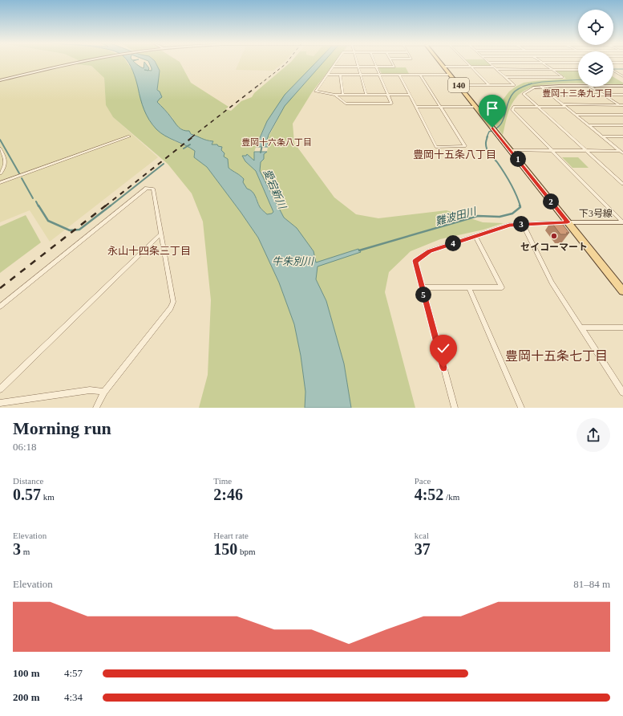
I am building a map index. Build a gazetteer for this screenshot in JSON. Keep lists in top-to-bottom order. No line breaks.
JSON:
{"streets":{"main road":["140"],"street":["下3号線"]},"crossings":[["140","下3号線"]],"districts":["豊岡十三条九丁目","豊岡十六条八丁目","豊岡十五条八丁目","永山十四条三丁目","豊岡十五条七丁目"],"water":["愛宕新川","難波田川","牛朱別川"],"places":["セイコーマート"],"page":{"pins":["1","2","3","4","5"],"heading":["Morning run","06:18"],"stats":[["Distance","0.57 km"],["Time","2:46"],["Pace","4:52 /km"],["Elevation","3 m"],["Heart rate","150 bpm"],["kcal","37"]],"chart":["Elevation","81–84 m"],"list":[{"name":"100 m","note":"4:57"},{"name":"200 m","note":"4:34"}]}}
